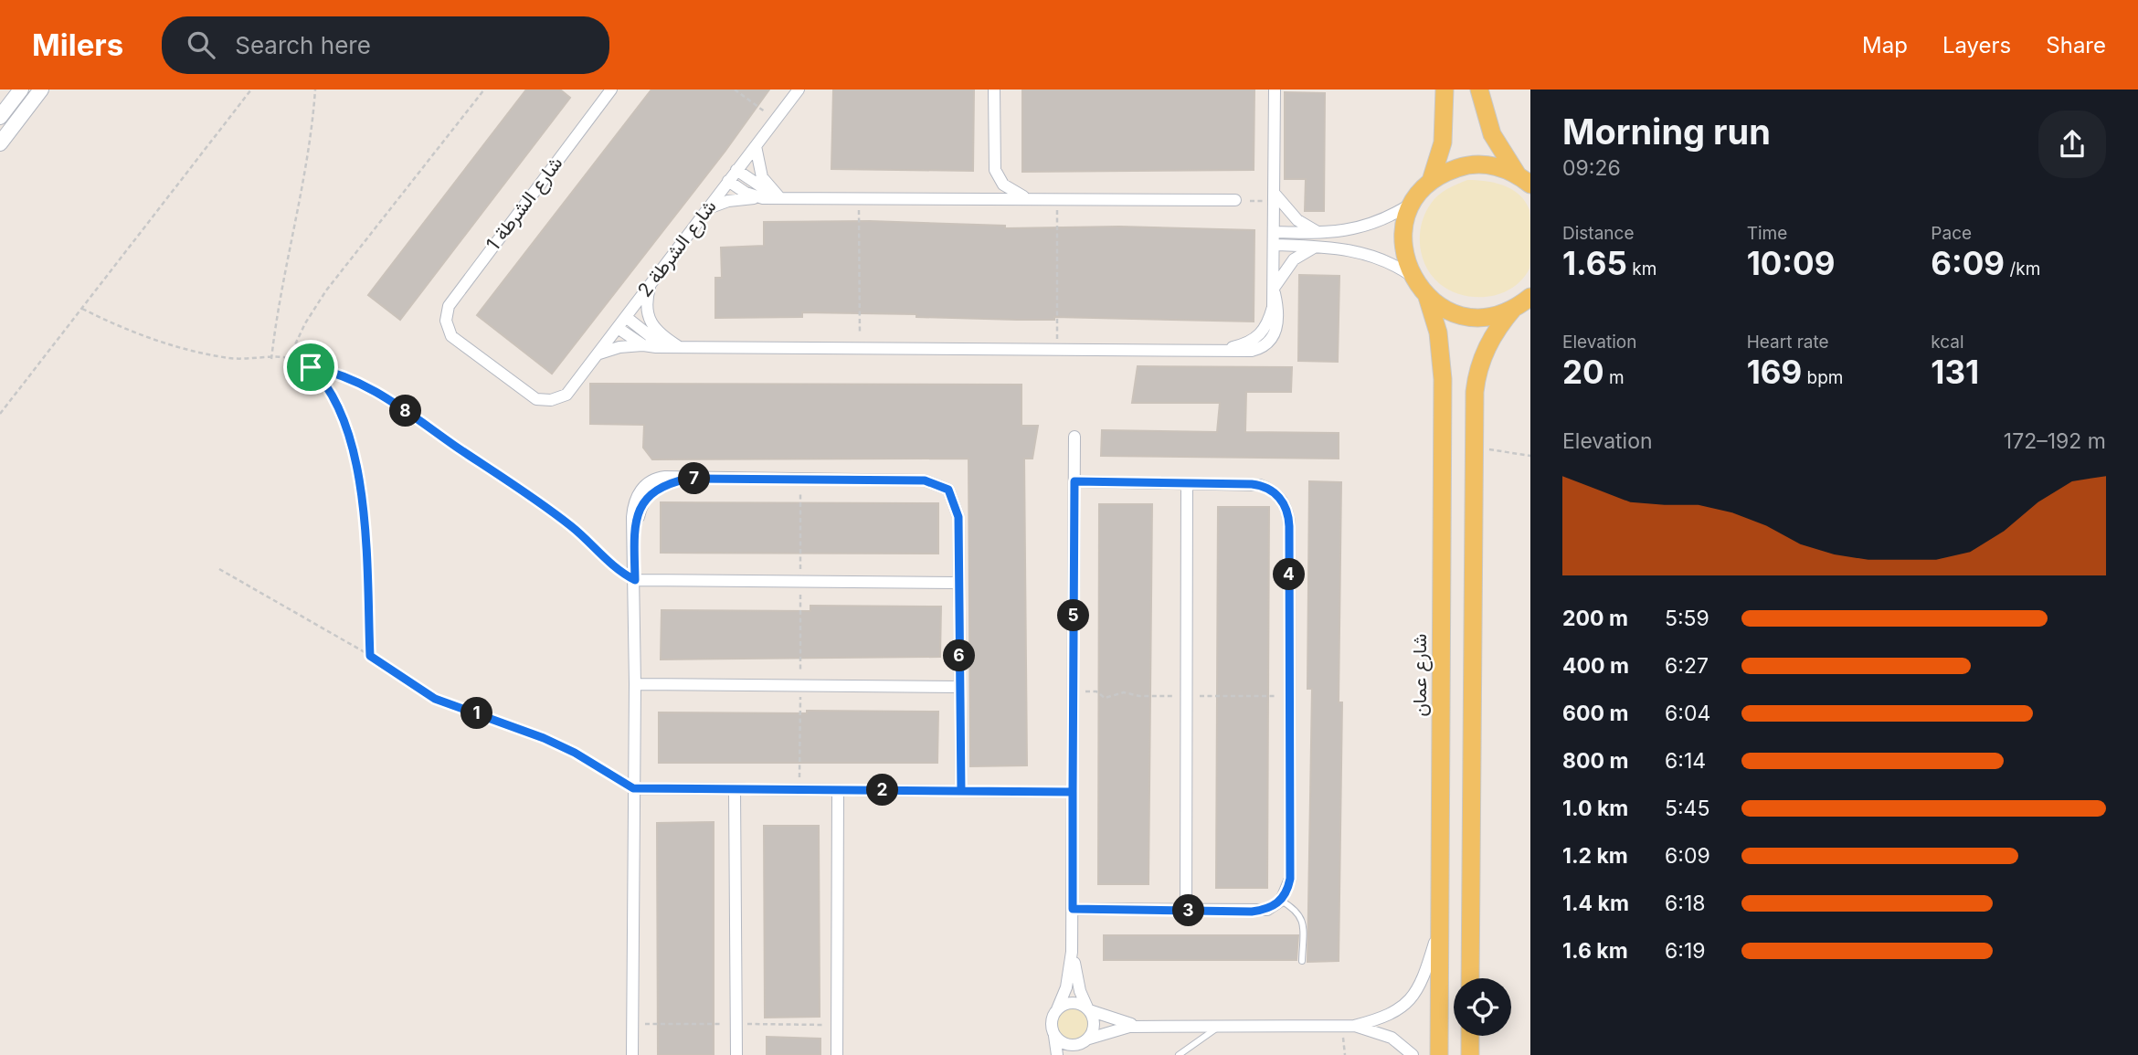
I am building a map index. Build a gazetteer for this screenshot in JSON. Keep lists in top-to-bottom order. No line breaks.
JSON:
{"streets":{"main road":["شارع عمان"],"street":["شارع الشرطة 1","شارع الشرطة 2"]},"crossings":[["شارع الشرطة 1","شارع الشرطة 2"]],"page":{"header":"Milers","search":"Search here","nav":["Map","Layers","Share"],"heading":["Morning run","09:26"],"stats":[["Distance","1.65 km"],["Time","10:09"],["Pace","6:09 /km"],["Elevation","20 m"],["Heart rate","169 bpm"],["kcal","131"]],"pins":["8","7","4","5","6","1","2","3"],"chart":["Elevation","172–192 m"],"list":[{"name":"200 m","note":"5:59"},{"name":"400 m","note":"6:27"},{"name":"600 m","note":"6:04"},{"name":"800 m","note":"6:14"},{"name":"1.0 km","note":"5:45"},{"name":"1.2 km","note":"6:09"},{"name":"1.4 km","note":"6:18"},{"name":"1.6 km","note":"6:19"}]}}
